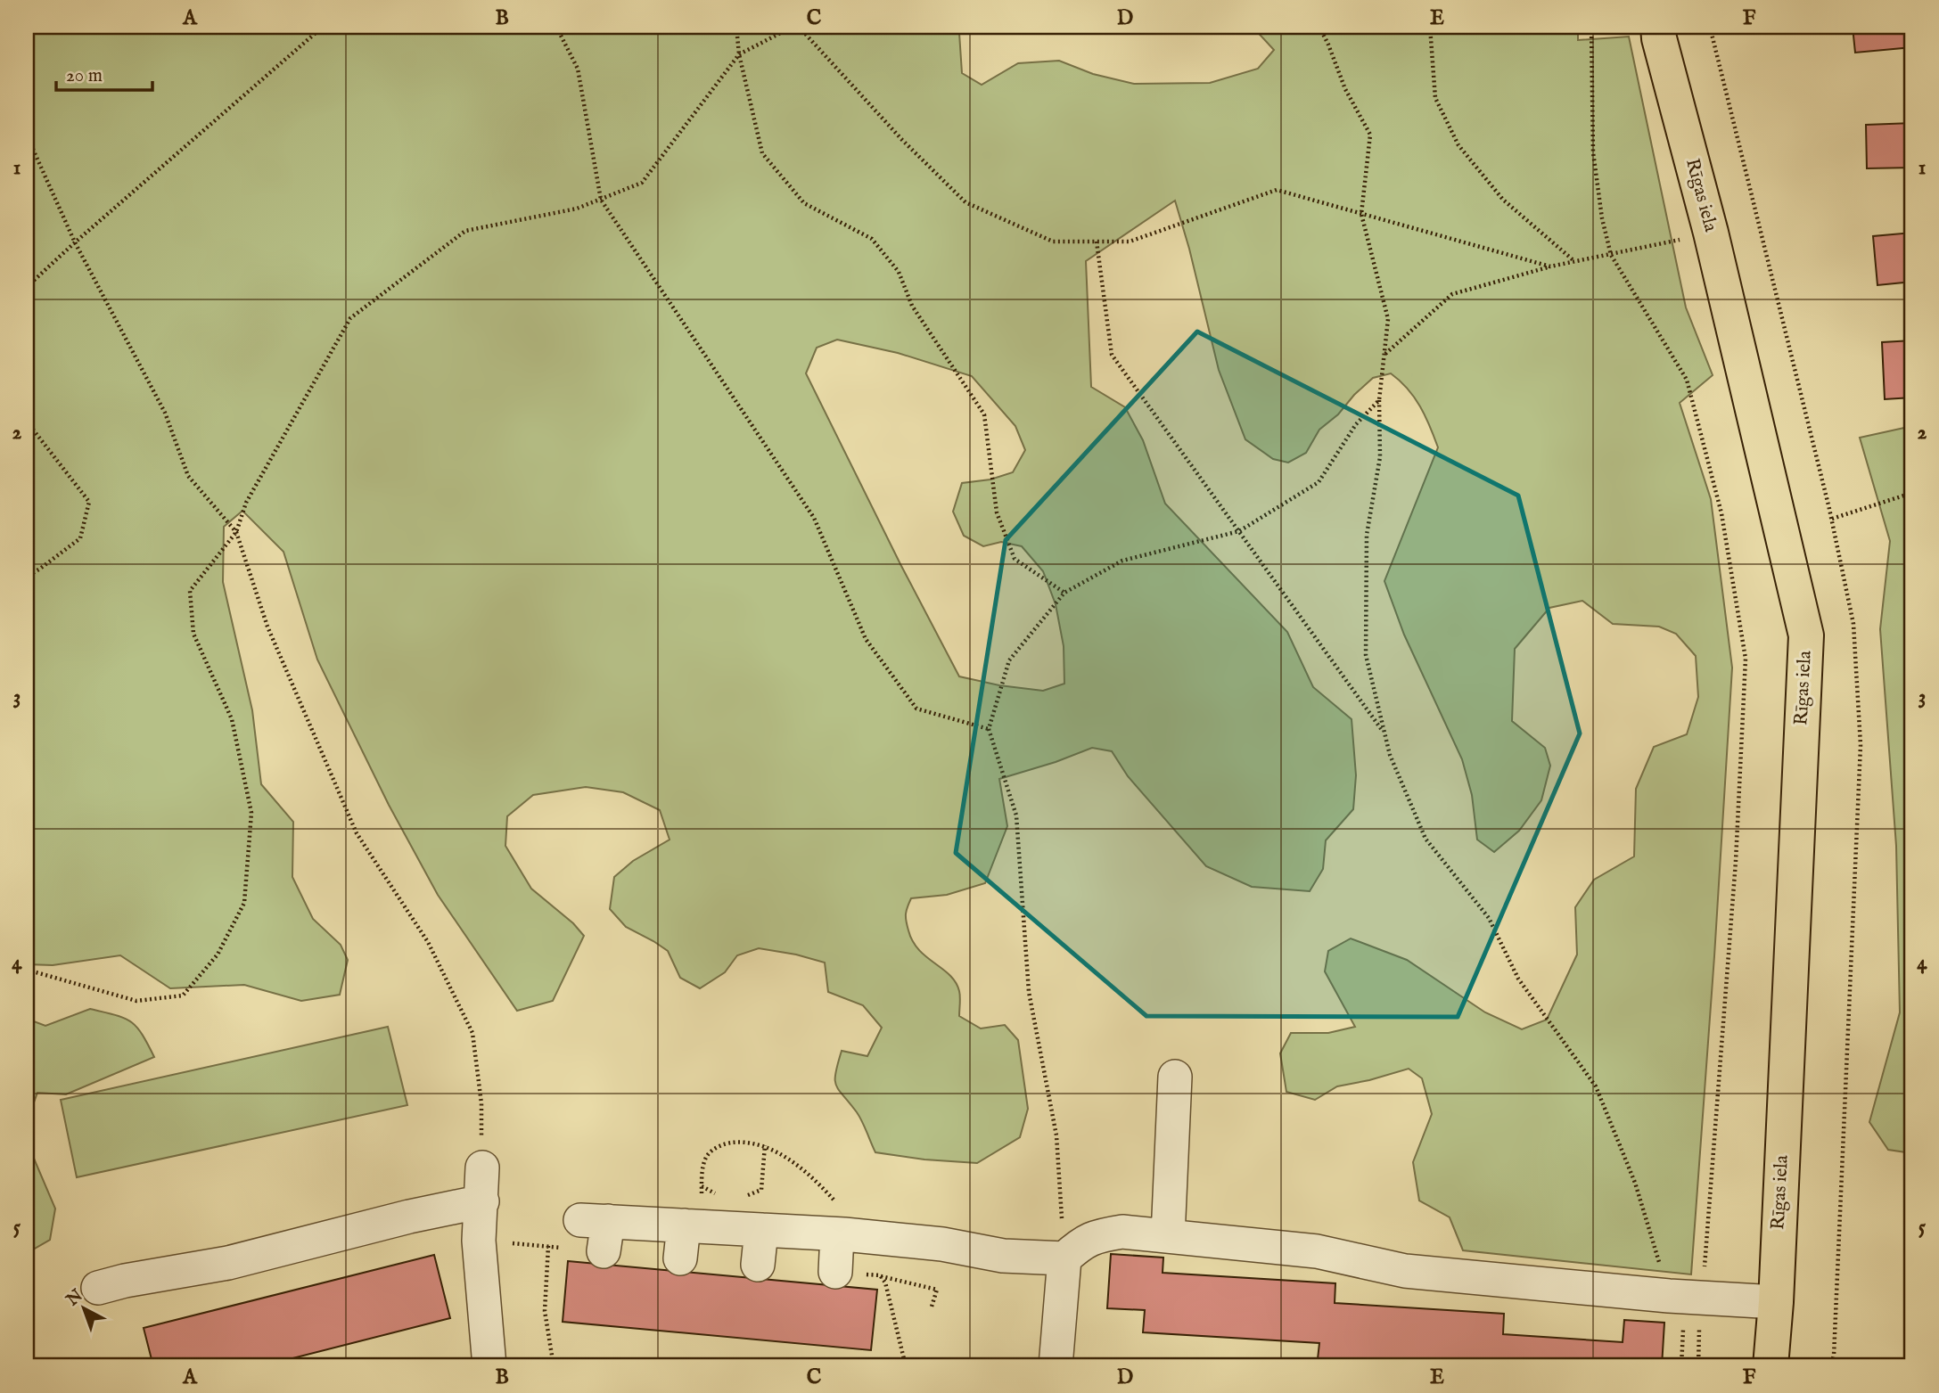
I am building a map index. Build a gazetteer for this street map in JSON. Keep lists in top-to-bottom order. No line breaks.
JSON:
{"streets":{"main road":["Rīgas iela"]},"scale_bar":"20 m","north":"top left","grid":{"columns":["A","B","C","D","E","F"],"rows":["1","2","3","4","5"]}}
